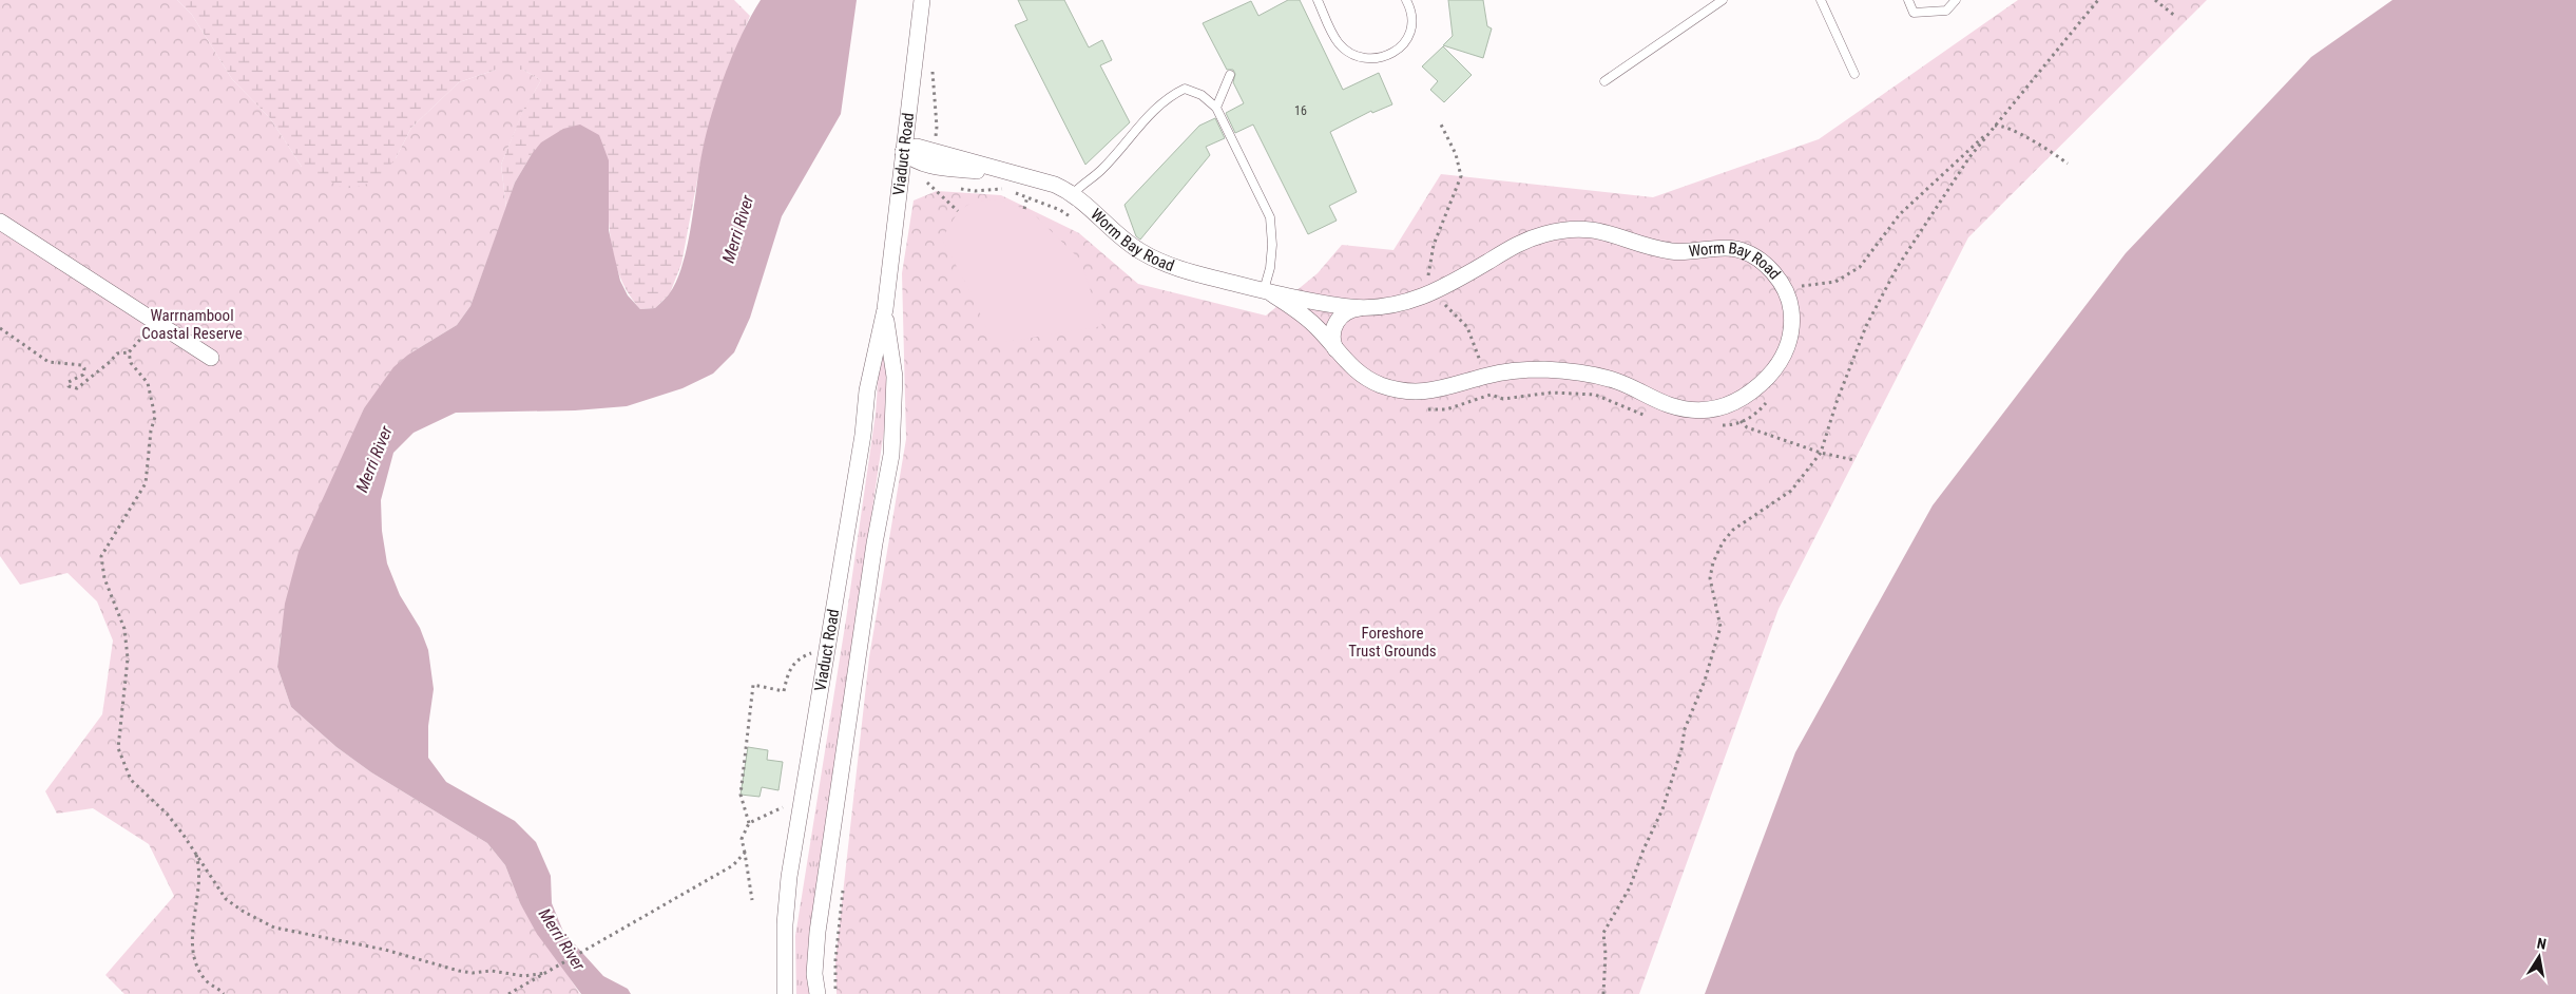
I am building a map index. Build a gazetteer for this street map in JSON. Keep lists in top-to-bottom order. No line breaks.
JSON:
{"streets":{"street":["Viaduct Road","Worm Bay Road"]},"crossings":[["Viaduct Road","Worm Bay Road"]],"water":["Merri River"],"parks":["Warrnambool Coastal Reserve","Foreshore Trust Grounds"],"house_numbers":["16"],"north":"top"}
